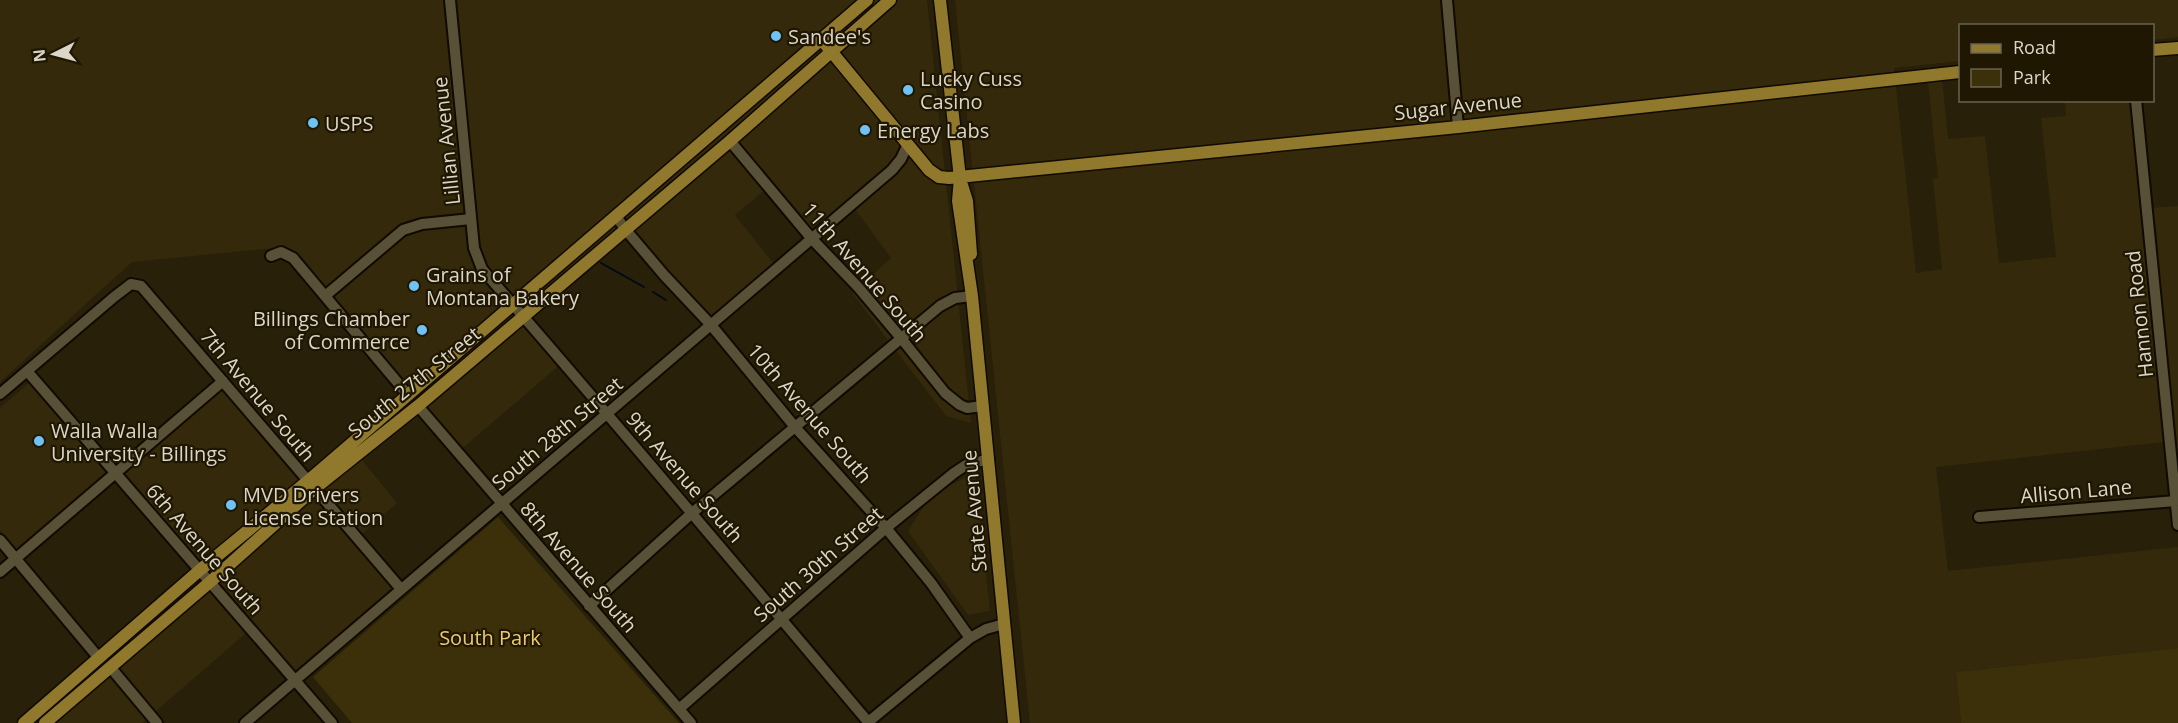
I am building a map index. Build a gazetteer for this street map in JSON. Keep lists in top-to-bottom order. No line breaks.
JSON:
{"streets":{"main road":["Sugar Avenue","South 27th Street","State Avenue"],"street":["Lillian Avenue","11th Avenue South","Hannon Road","7th Avenue South","10th Avenue South","South 28th Street","9th Avenue South","Allison Lane","6th Avenue South","South 30th Street","8th Avenue South"]},"crossings":[["Sugar Avenue","State Avenue"],["Lillian Avenue","9th Avenue South"],["11th Avenue South","South 27th Street"],["11th Avenue South","South 28th Street"],["11th Avenue South","State Avenue"],["Hannon Road","Allison Lane"],["South 27th Street","7th Avenue South"],["South 27th Street","10th Avenue South"],["South 27th Street","9th Avenue South"],["South 27th Street","6th Avenue South"],["South 27th Street","8th Avenue South"],["7th Avenue South","South 28th Street"],["7th Avenue South","6th Avenue South"],["10th Avenue South","South 28th Street"],["10th Avenue South","South 30th Street"],["South 28th Street","9th Avenue South"],["South 28th Street","6th Avenue South"],["South 28th Street","8th Avenue South"],["9th Avenue South","South 30th Street"],["State Avenue","South 30th Street"],["South 30th Street","8th Avenue South"]],"parks":["South Park"],"places":["Sandee's","Lucky Cuss Casino","USPS","Energy Labs","Grains of Montana Bakery","Billings Chamber of Commerce","Walla Walla University - Billings","MVD Drivers License Station"],"legend":["Road","Park"],"north":"left"}
